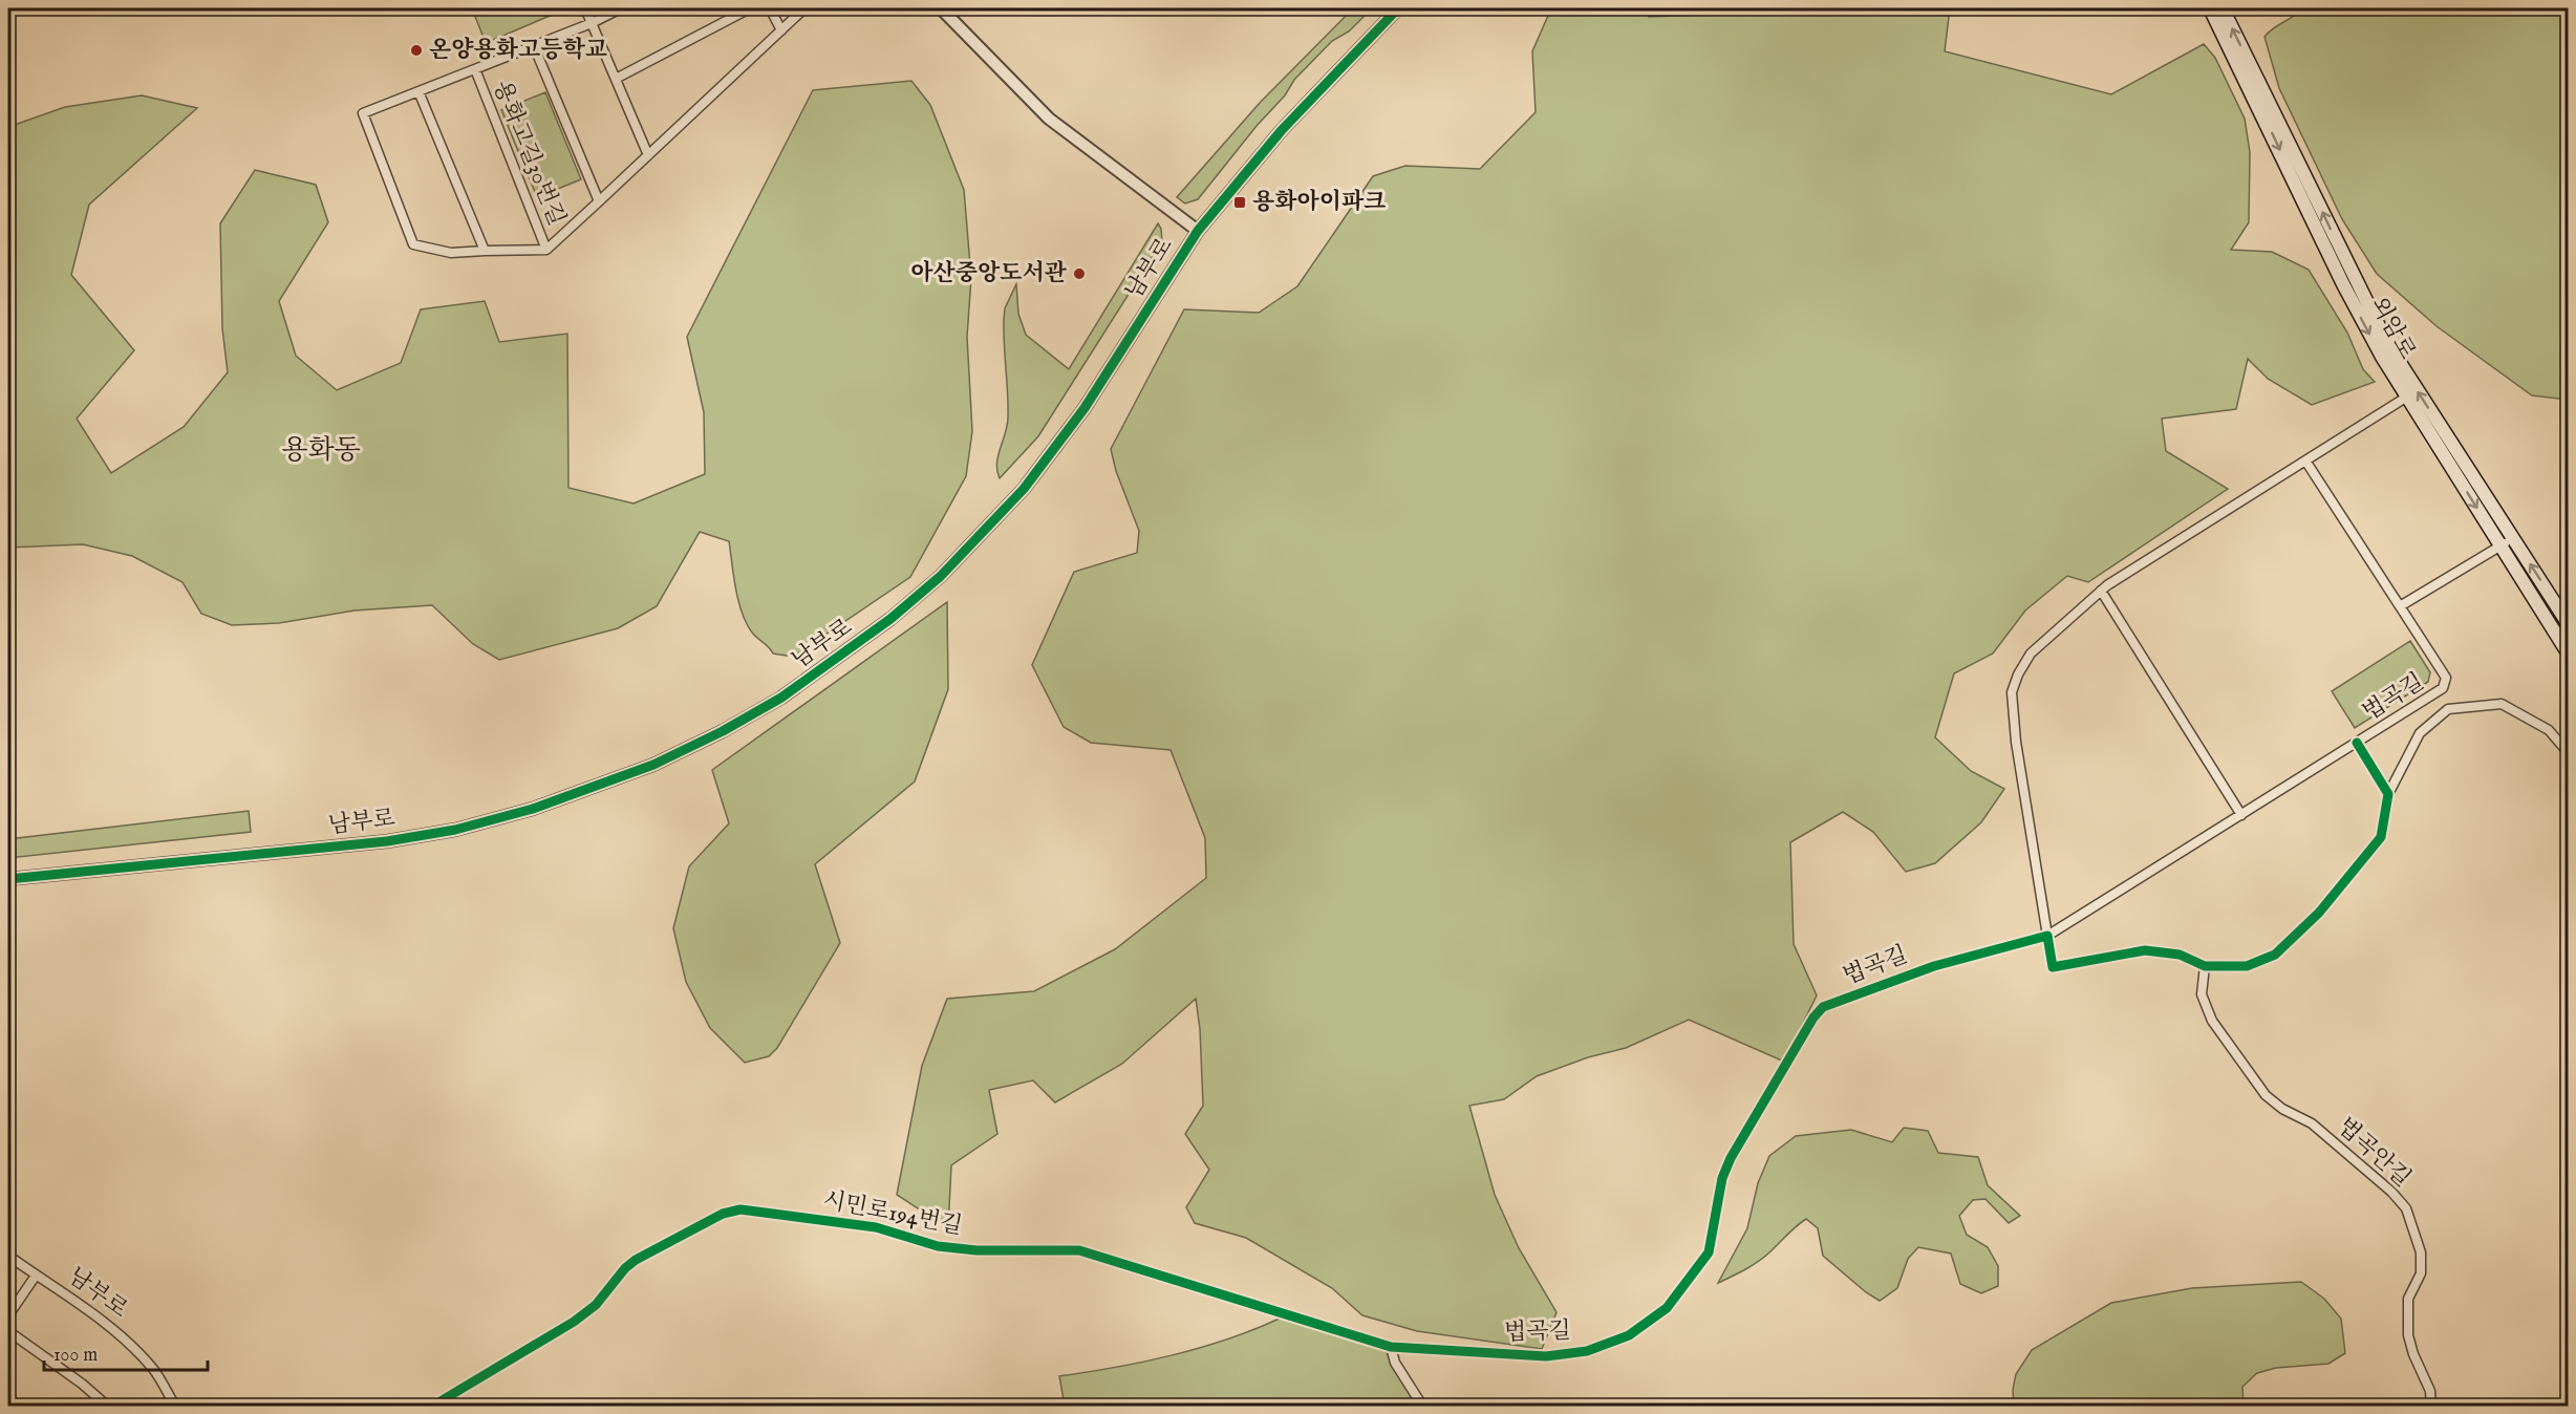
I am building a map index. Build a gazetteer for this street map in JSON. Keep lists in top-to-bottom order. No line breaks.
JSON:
{"streets":{"main road":["외암로"],"street":["용화고길30번길","남부로","법곡길","법곡안길","시민로194번길"]},"crossings":[["법곡길","시민로194번길"]],"districts":["용화동"],"places":{"other":["온양용화고등학교","아산중앙도서관"],"transit":["용화아이파크"]},"scale_bar":"100 m"}
